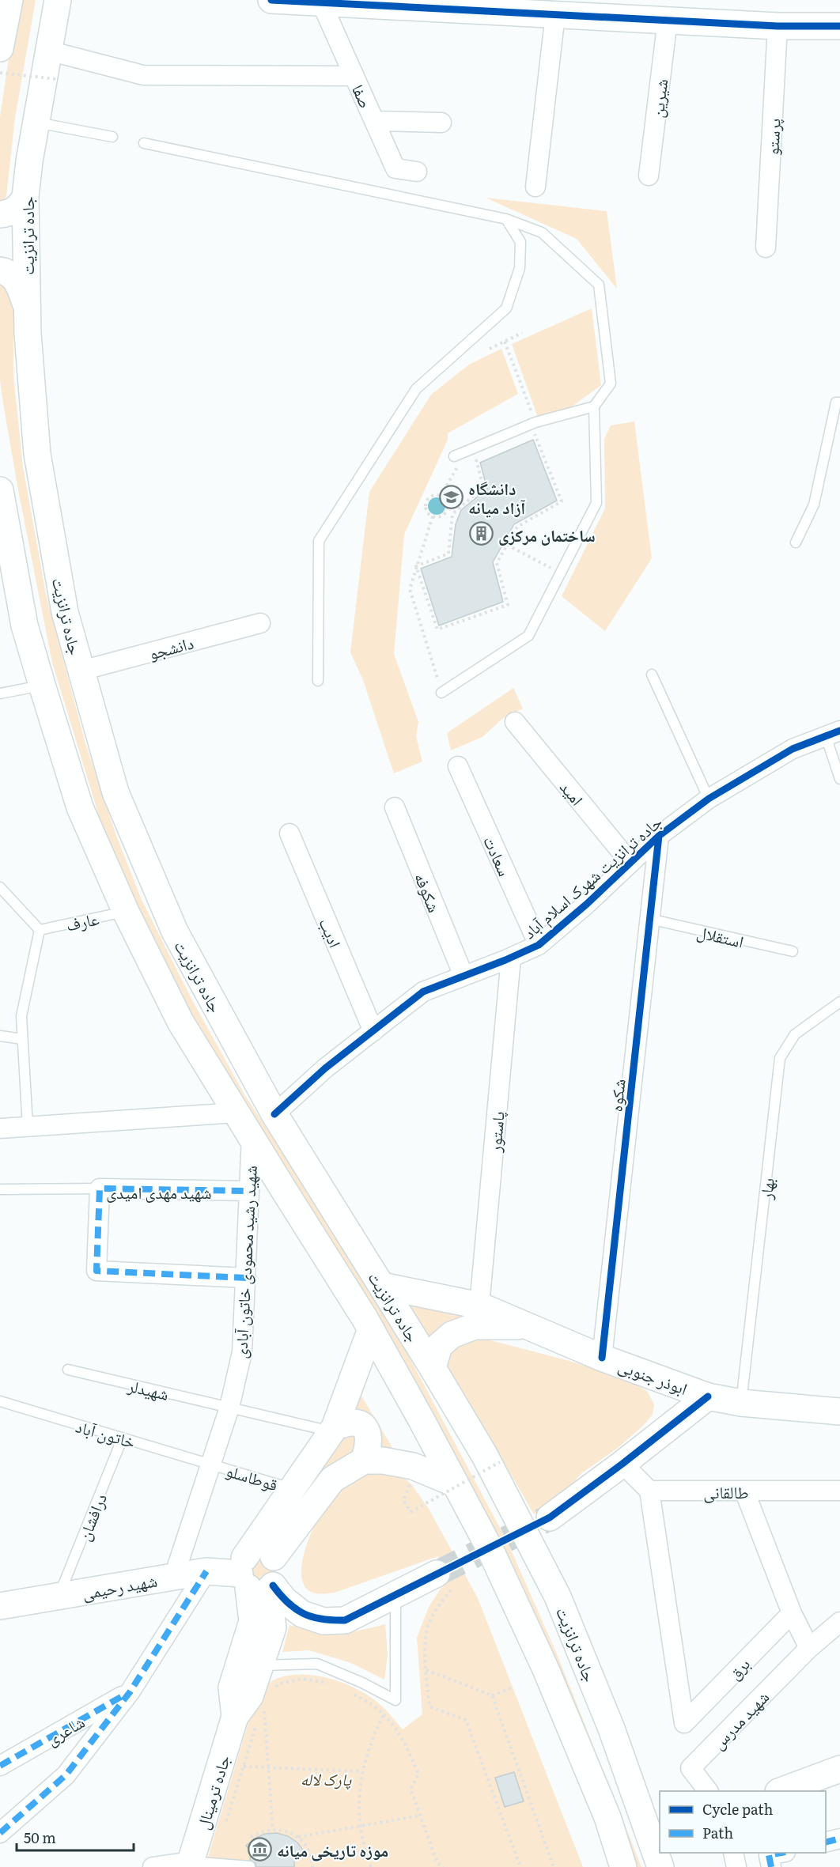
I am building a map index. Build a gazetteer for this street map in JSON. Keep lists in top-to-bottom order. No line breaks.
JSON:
{"streets":{"main road":["جاده ترانزیت","ابوذر جنوبی","شهید رحیمی","جاده ترمینال"],"street":["صفا","شیرین","پرستو","دانشجو","امید","سعادت","جاده ترانزیت شهرک اسلام آباد","شکوفه","ادیب","شکوه","پاستور","شهید مهدی امیدی","شهید رشید محمودی خاتون آبادی","طالقانی","برق","شهید مدرس","شاعری"],"lane":["عارف","استقلال","بهار","شهیدلر","خاتون آباد","قوطاسلو","درافشان"]},"crossings":[["جاده ترانزیت","دانشجو"],["جاده ترانزیت","جاده ترانزیت شهرک اسلام آباد"],["جاده ترانزیت","عارف"],["جاده ترانزیت","شهید رشید محمودی خاتون آبادی"],["جاده ترانزیت","ابوذر جنوبی"],["امید","جاده ترانزیت شهرک اسلام آباد"],["سعادت","جاده ترانزیت شهرک اسلام آباد"],["جاده ترانزیت شهرک اسلام آباد","شکوفه"],["جاده ترانزیت شهرک اسلام آباد","ادیب"],["جاده ترانزیت شهرک اسلام آباد","شکوه"],["جاده ترانزیت شهرک اسلام آباد","پاستور"],["استقلال","شکوه"],["شکوه","ابوذر جنوبی"],["پاستور","ابوذر جنوبی"],["بهار","ابوذر جنوبی"],["شهید مهدی امیدی","شهید رشید محمودی خاتون آبادی"],["شهید رشید محمودی خاتون آبادی","شهیدلر"],["شهید رشید محمودی خاتون آبادی","خاتون آباد"],["شهید رشید محمودی خاتون آبادی","قوطاسلو"],["شهید رشید محمودی خاتون آبادی","شهید رحیمی"],["خاتون آباد","قوطاسلو"],["خاتون آباد","درافشان"],["طالقانی","برق"],["درافشان","شهید رحیمی"]],"parks":["پارک لاله"],"places":{"school or university":["دانشگاه آزاد میانه"],"building":["ساختمان مرکزی"],"museum":["موزه تاریخی میانه"]},"legend":["Cycle path","Path"],"scale_bar":"50 m"}
